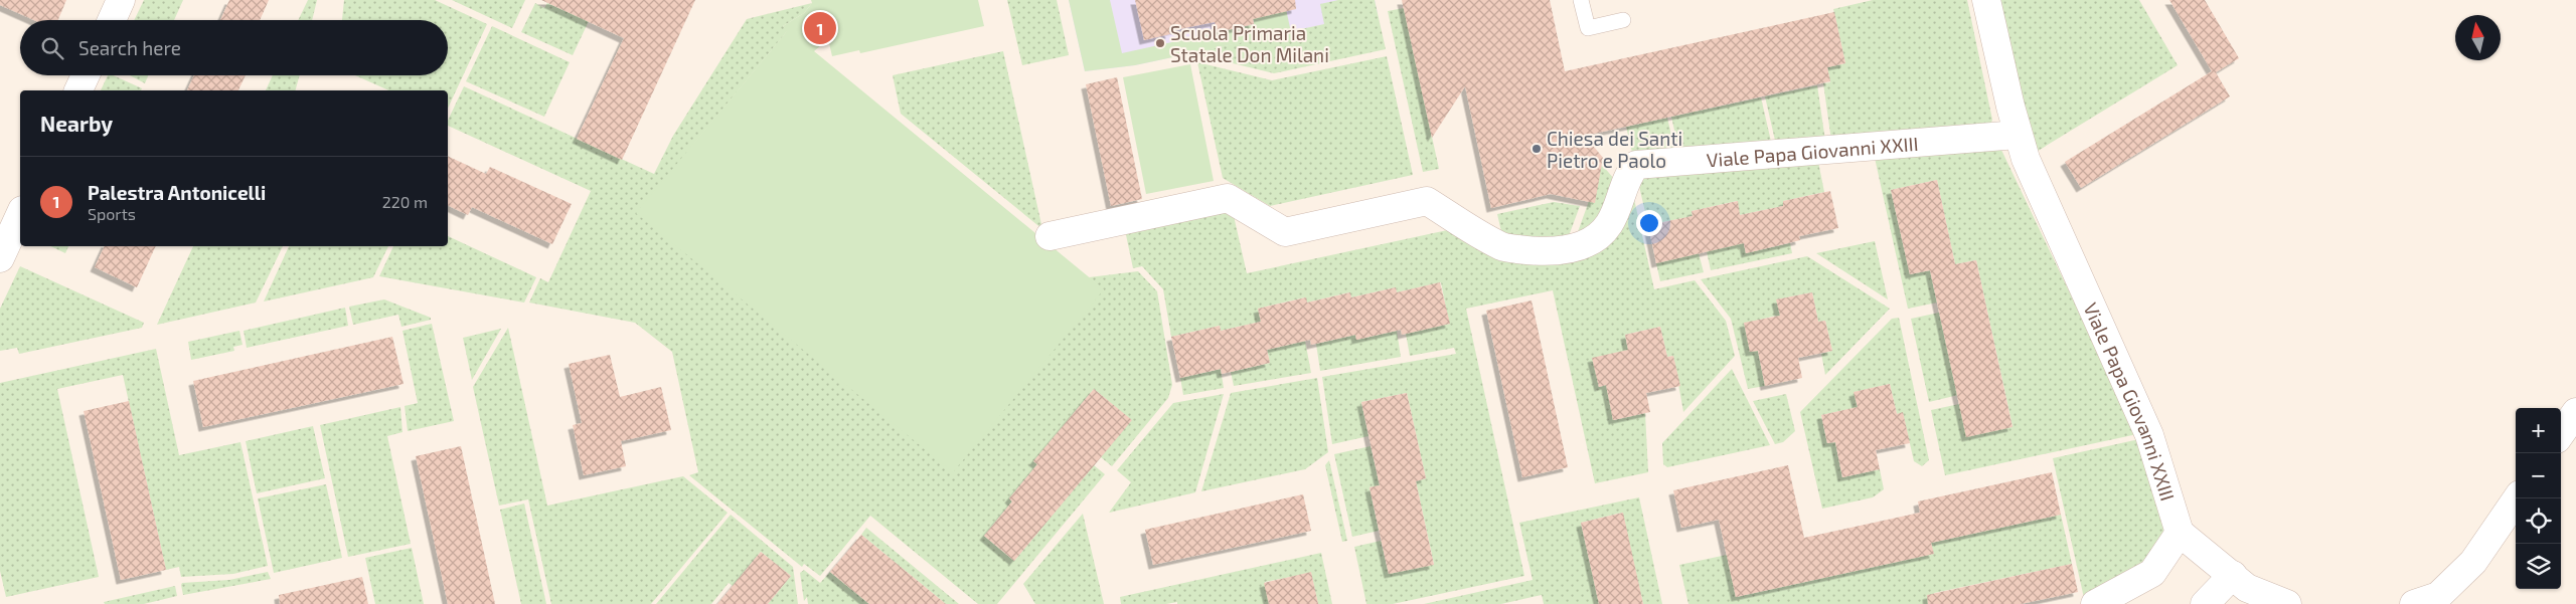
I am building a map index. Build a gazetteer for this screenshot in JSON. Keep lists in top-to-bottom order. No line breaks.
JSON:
{"streets":{"street":["Viale Papa Giovanni XXIII"]},"places":["Scuola Primaria Statale Don Milani","Chiesa dei Santi Pietro e Paolo"],"north":"top","page":{"pins":"1","search":"Search here","heading":"Nearby","list":[{"mark":"1","name":"Palestra Antonicelli","note":"Sports","value":"220 m"}],"map_buttons":["+","−"]}}
